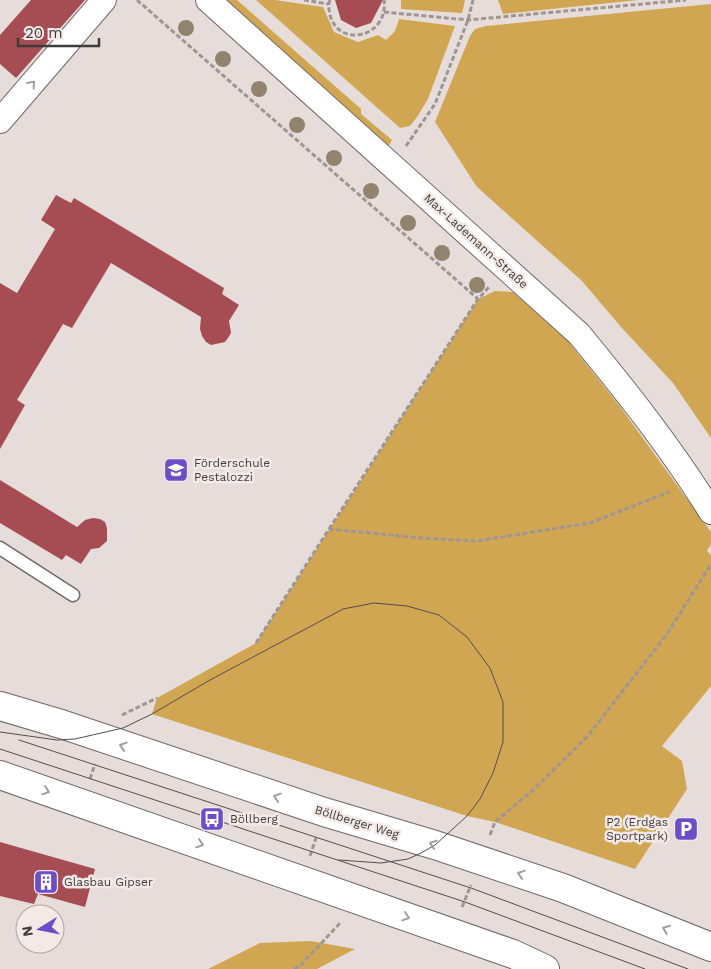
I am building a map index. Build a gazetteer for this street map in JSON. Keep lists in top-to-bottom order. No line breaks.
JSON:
{"streets":{"street":["Max-Lademann-Straße","Böllberger Weg"]},"places":{"school or university":["Förderschule Pestalozzi"],"bus stop":["Böllberg"],"parking":["P2 (Erdgas Sportpark)"],"building":["Glasbau Gipser"]},"scale_bar":"20 m","north":"left"}
